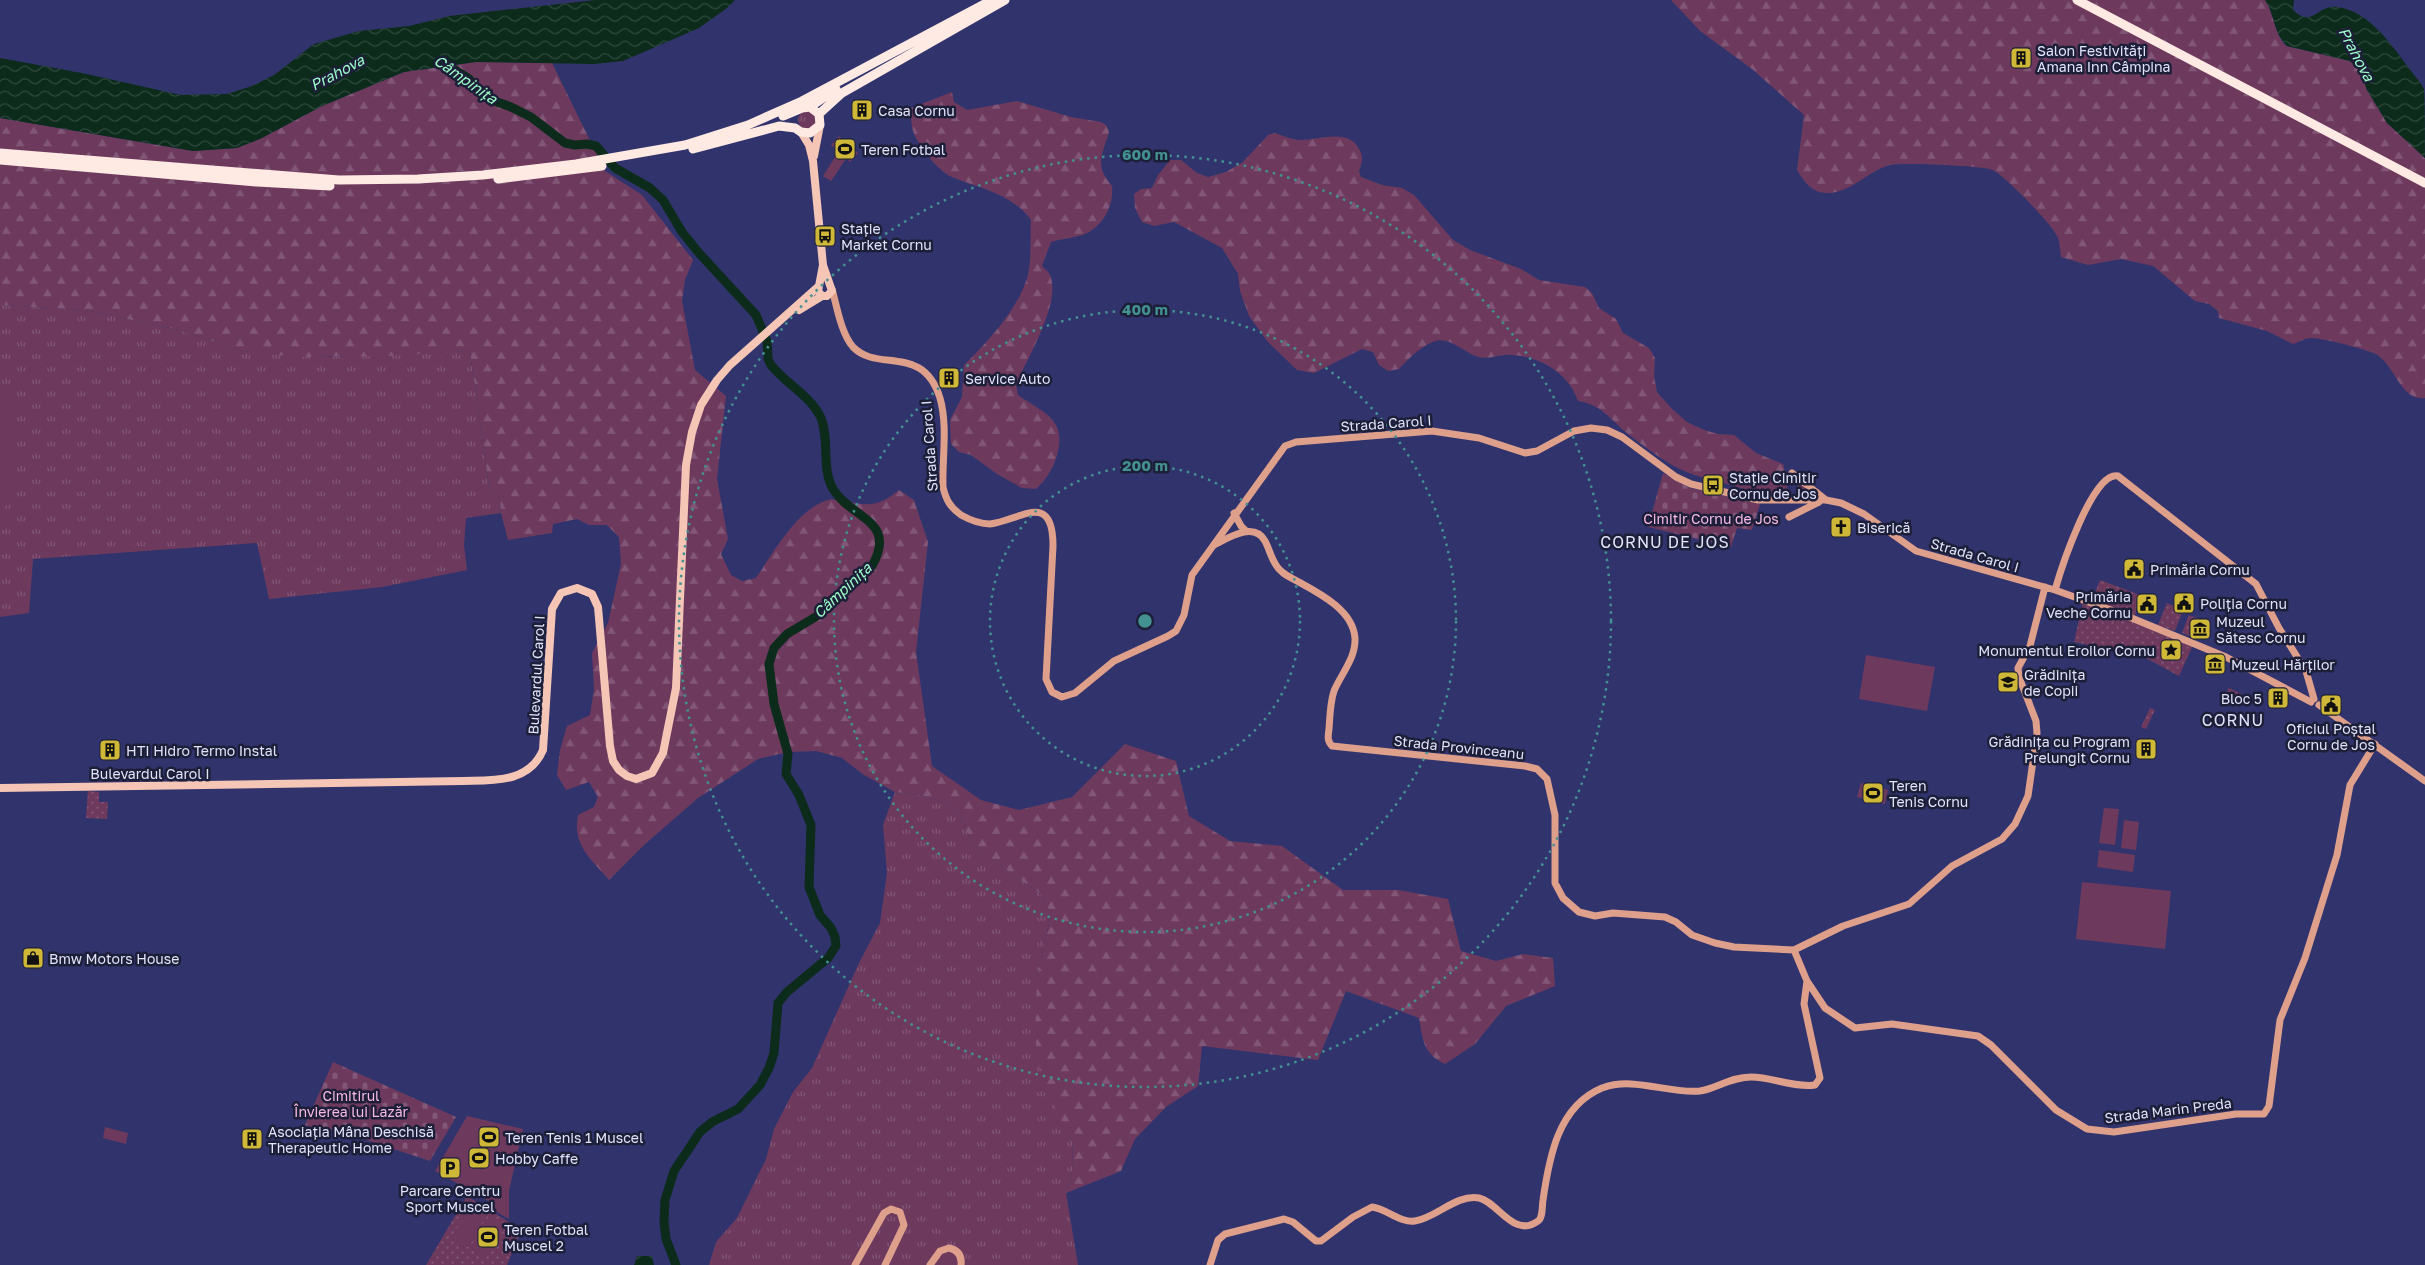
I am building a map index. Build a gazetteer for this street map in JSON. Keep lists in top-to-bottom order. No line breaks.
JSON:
{"streets":{"main road":["Bulevardul Carol I"],"street":["Strada Carol I","Strada Provinceanu","Strada Marin Preda"]},"crossings":[["Strada Carol I","Strada Provinceanu"],["Strada Provinceanu","Strada Marin Preda"]],"districts":["CORNU DE JOS","CORNU"],"water":["Prahova","Câmpinița"],"parks":["Cimitir Cornu de Jos","Cimitirul Învierea lui Lazăr"],"places":{"building":["Salon Festivități Amana Inn Câmpina","Casa Cornu","Service Auto","Bloc 5","Grădinița cu Program Prelungit Cornu","HTI Hidro Termo Instal","Asociația Mâna Deschisă Therapeutic Home"],"sports":["Teren Fotbal","Teren Tenis Cornu","Teren Tenis 1 Muscel","Hobby Caffe","Teren Fotbal Muscel 2"],"bus stop":["Stație Market Cornu","Stație Cimitir Cornu de Jos"],"church":["Biserică"],"public building":["Primăria Cornu","Poliția Cornu","Primăria Veche Cornu","Oficiul Poștal Cornu de Jos"],"museum":["Muzeul Sătesc Cornu","Muzeul Hărților"],"place":["Monumentul Eroilor Cornu"],"school or university":["Grădinița de Copii"],"shop":["Bmw Motors House"],"parking":["Parcare Centru Sport Muscel"]},"rings":["600 m","400 m","200 m"]}
